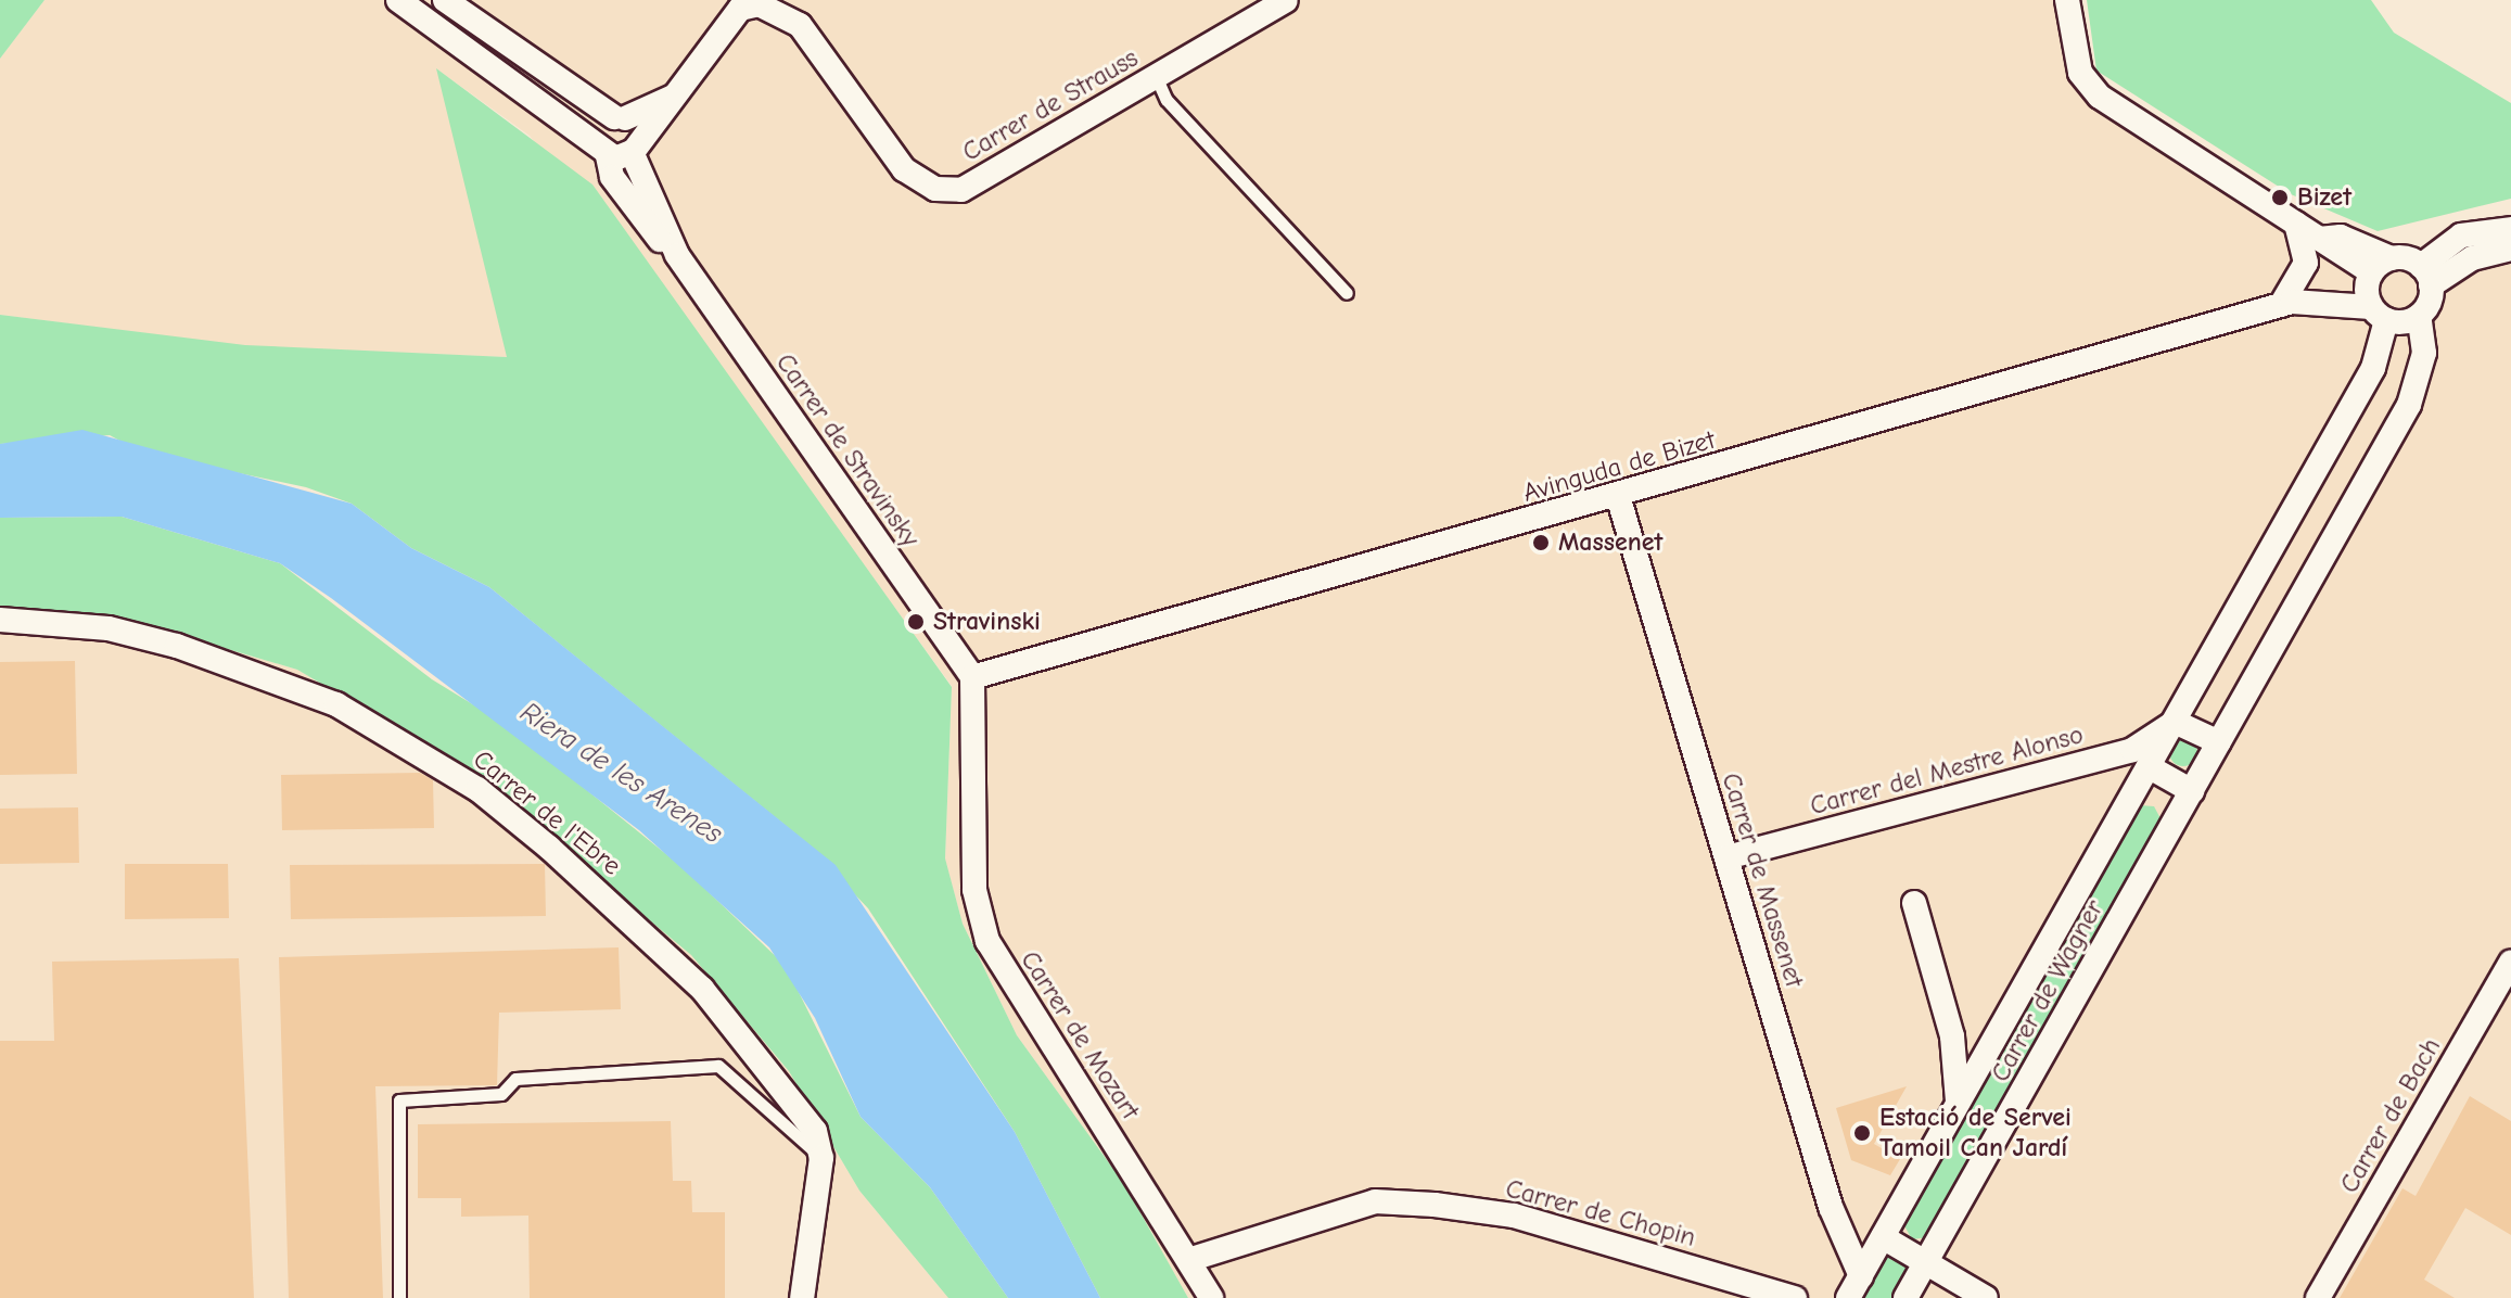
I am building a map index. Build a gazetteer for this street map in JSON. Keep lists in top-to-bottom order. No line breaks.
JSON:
{"streets":{"street":["Carrer de Strauss","Carrer de Stravinsky","Avinguda de Bizet","Carrer del Mestre Alonso","Carrer de l'Ebre","Carrer de Massenet","Carrer de Wagner","Carrer de Mozart","Carrer de Bach","Carrer de Chopin"]},"crossings":[["Carrer de Stravinsky","Avinguda de Bizet"],["Carrer de Stravinsky","Carrer de Mozart"],["Avinguda de Bizet","Carrer de Massenet"],["Avinguda de Bizet","Carrer de Wagner"],["Avinguda de Bizet","Carrer de Mozart"],["Carrer del Mestre Alonso","Carrer de Massenet"],["Carrer del Mestre Alonso","Carrer de Wagner"],["Carrer de Massenet","Carrer de Wagner"],["Carrer de Mozart","Carrer de Chopin"]],"water":["Riera de les Arenes"],"places":["Bizet","Massenet","Stravinski","Estació de Servei Tamoil Can Jardí"]}
